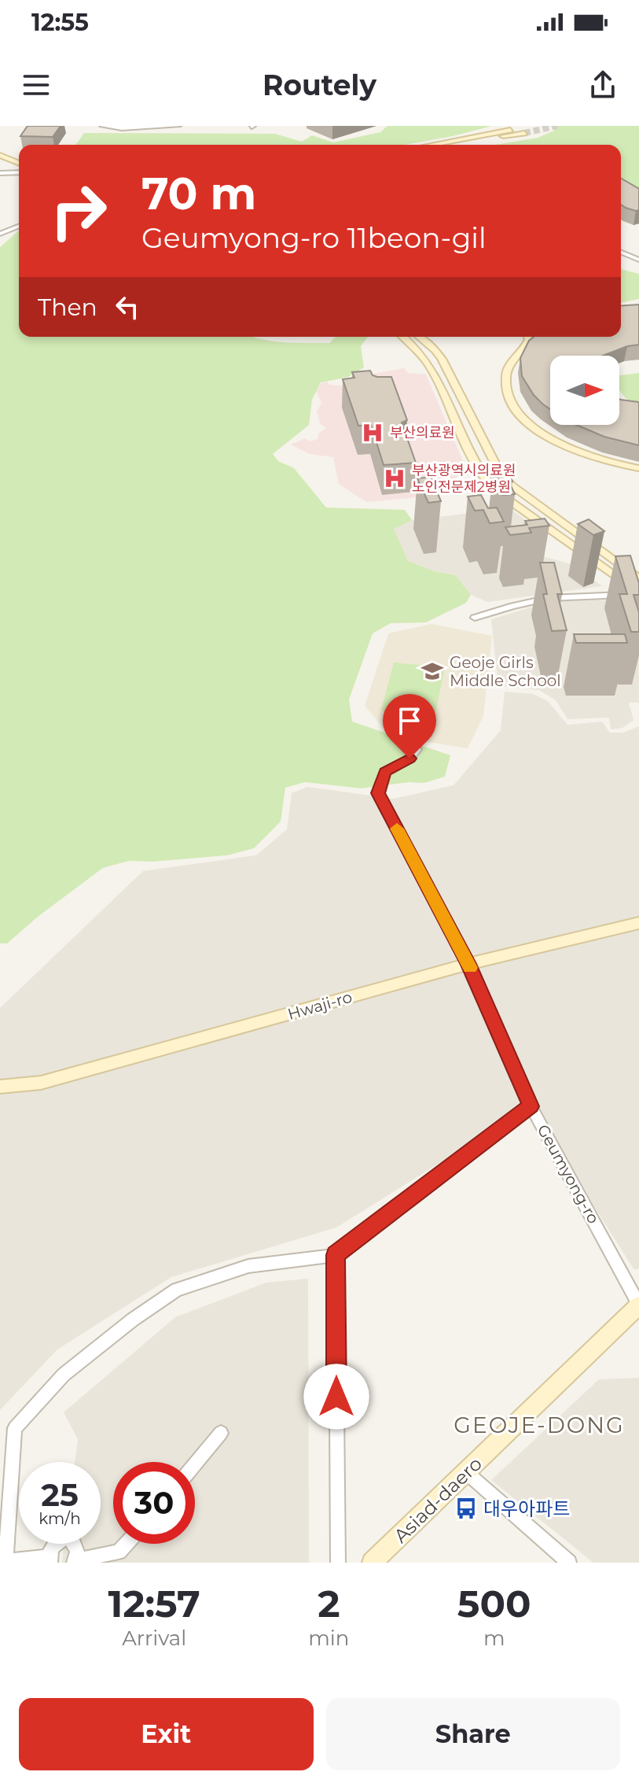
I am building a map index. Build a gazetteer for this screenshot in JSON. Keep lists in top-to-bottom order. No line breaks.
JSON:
{"streets":{"main road":["Hwaji-ro","Asiad-daero"],"street":["Geumyong-ro"]},"crossings":[["Hwaji-ro","Geumyong-ro"],["Geumyong-ro","Asiad-daero"]],"districts":["GEOJE-DONG"],"places":{"hospital":["부산의료원","부산광역시의료원 노인전문제2병원"],"school or university":["Geoje Girls Middle School"],"bus stop":["대우아파트"]},"north":"right","page":{"status":"12:55","header":"Routely","turn":["70 m","Geumyong-ro 11beon-gil"],"then":"Then","speed":"25 km/h","limit":"30","eta":["12:57","Arrival","2","min","500","m"],"buttons":["Exit","Share"]}}
